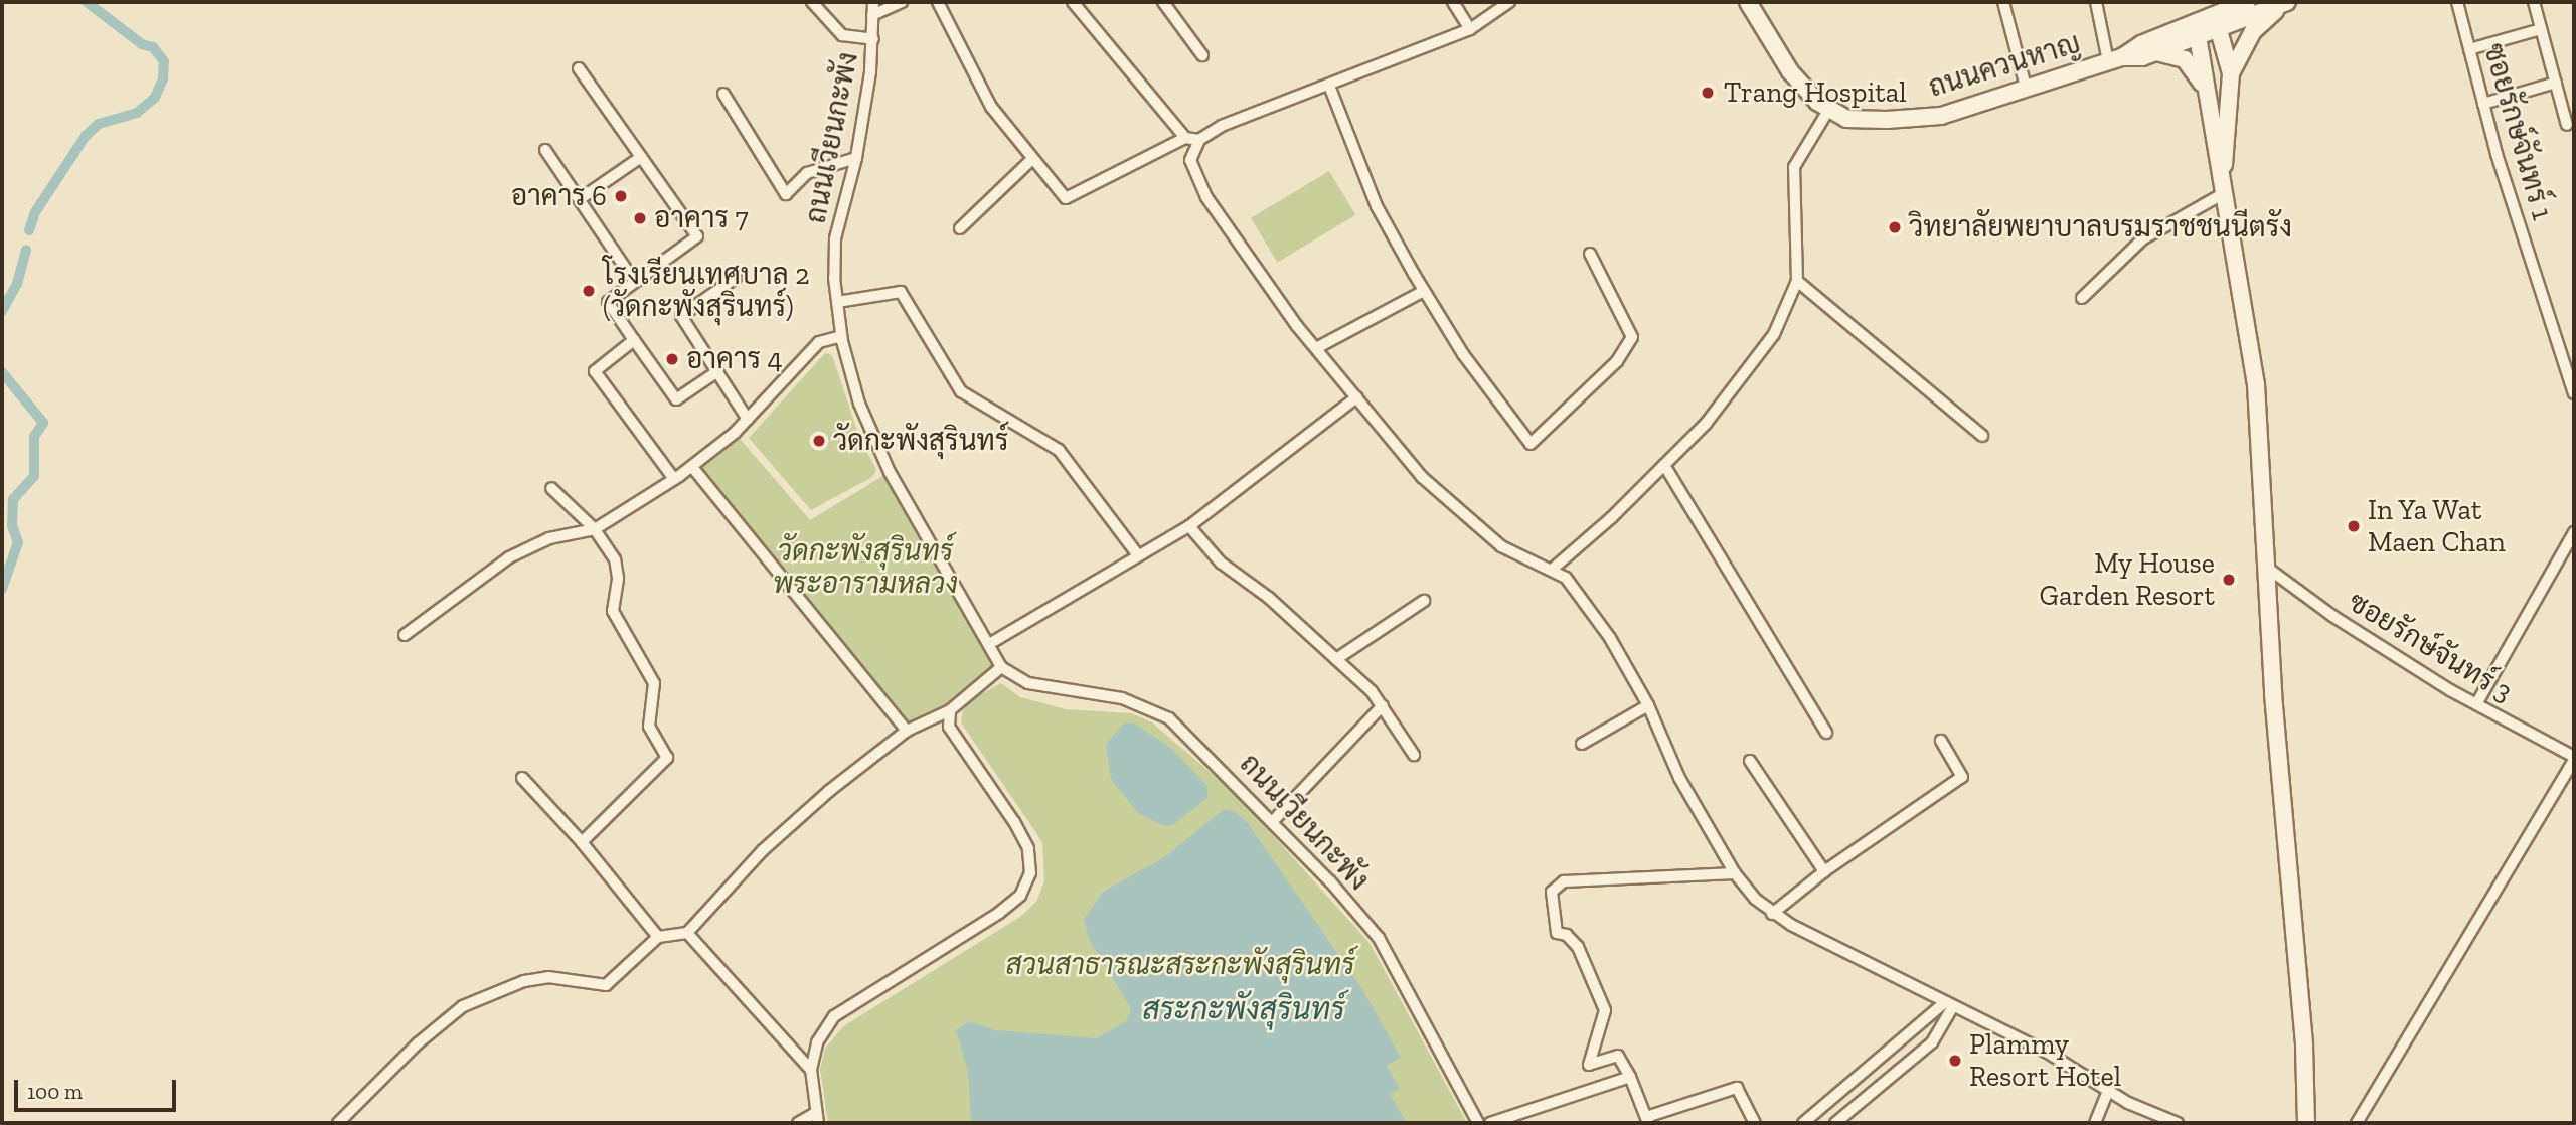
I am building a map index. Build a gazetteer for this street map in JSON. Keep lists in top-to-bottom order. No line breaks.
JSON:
{"streets":{"main road":["ถนนควนหาญ"],"street":["ซอยรักษ์จันทร์ 1","ถนนเวียนกะพัง","ซอยรักษ์จันทร์ 3"]},"water":["สระกะพังสุรินทร์"],"parks":["วัดกะพังสุรินทร์ พระอารามหลวง","สวนสาธารณะสระกะพังสุรินทร์"],"places":["Trang Hospital","อาคาร 6","อาคาร 7","วิทยาลัยพยาบาลบรมราชชนนีตรัง","โรงเรียนเทศบาล 2 (วัดกะพังสุรินทร์)","อาคาร 4","วัดกะพังสุรินทร์","In Ya Wat Maen Chan","My House Garden Resort","Plammy Resort Hotel"],"scale_bar":"100 m"}
